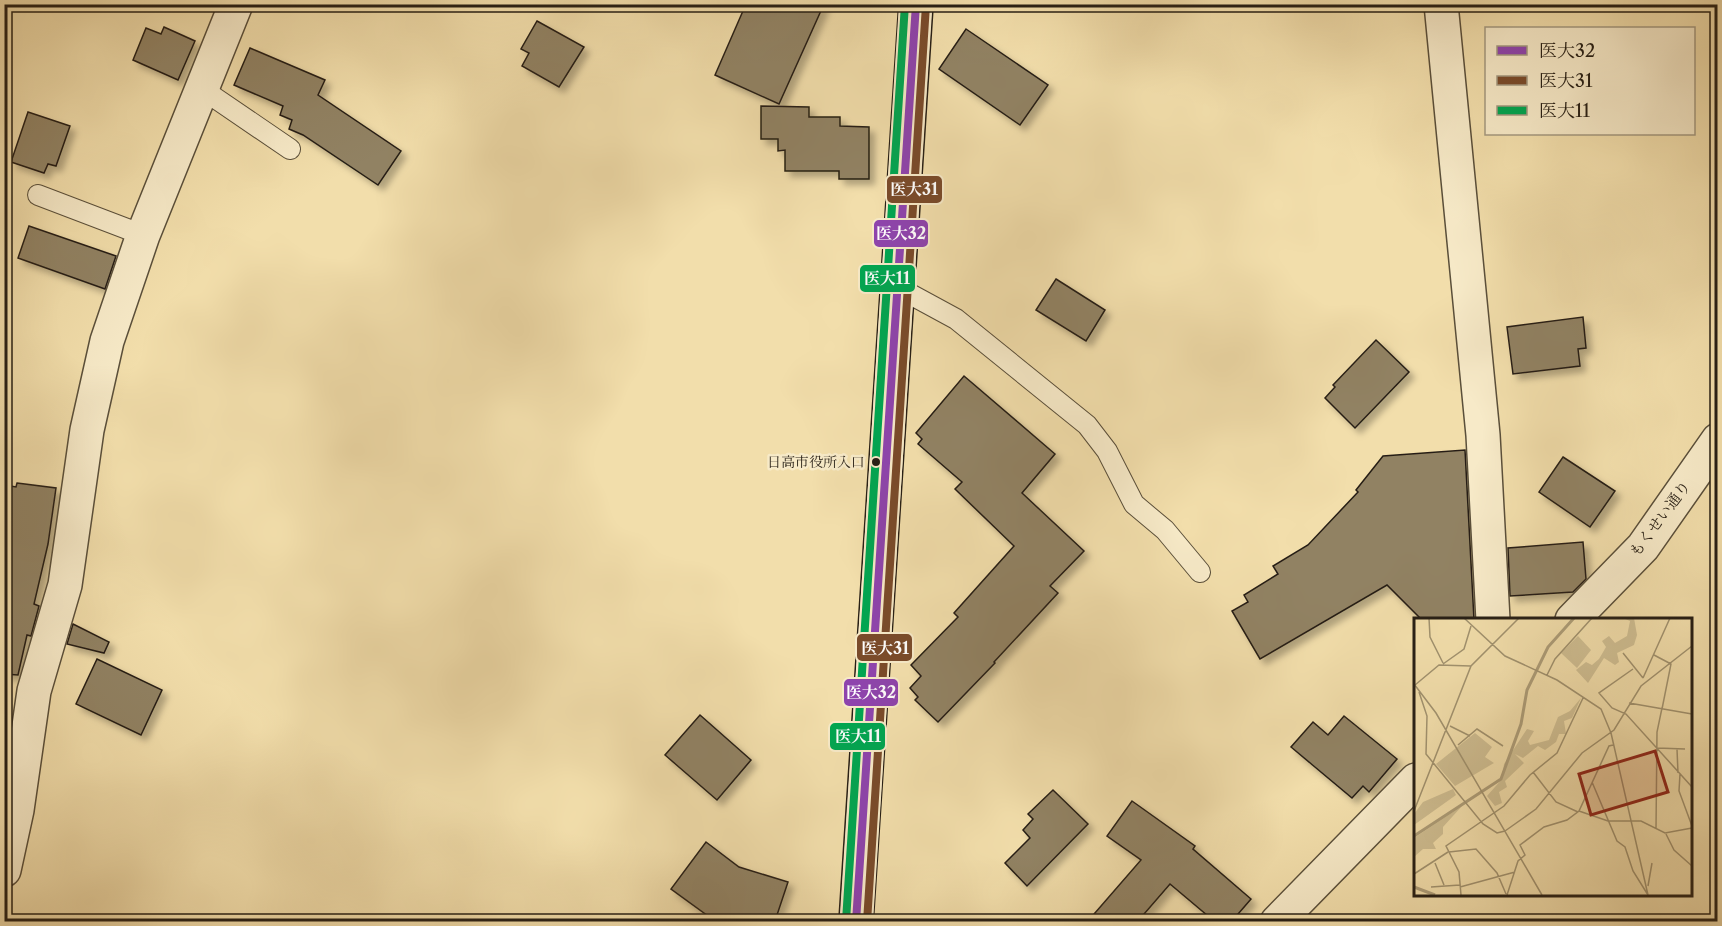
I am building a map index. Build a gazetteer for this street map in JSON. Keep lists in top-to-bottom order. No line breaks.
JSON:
{"streets":{"street":["もくせい通り"]},"places":["日高市役所入口"],"lines":["transit line 医大32","transit line 医大11","transit line 医大31"],"legend":["医大32","医大31","医大11"]}
